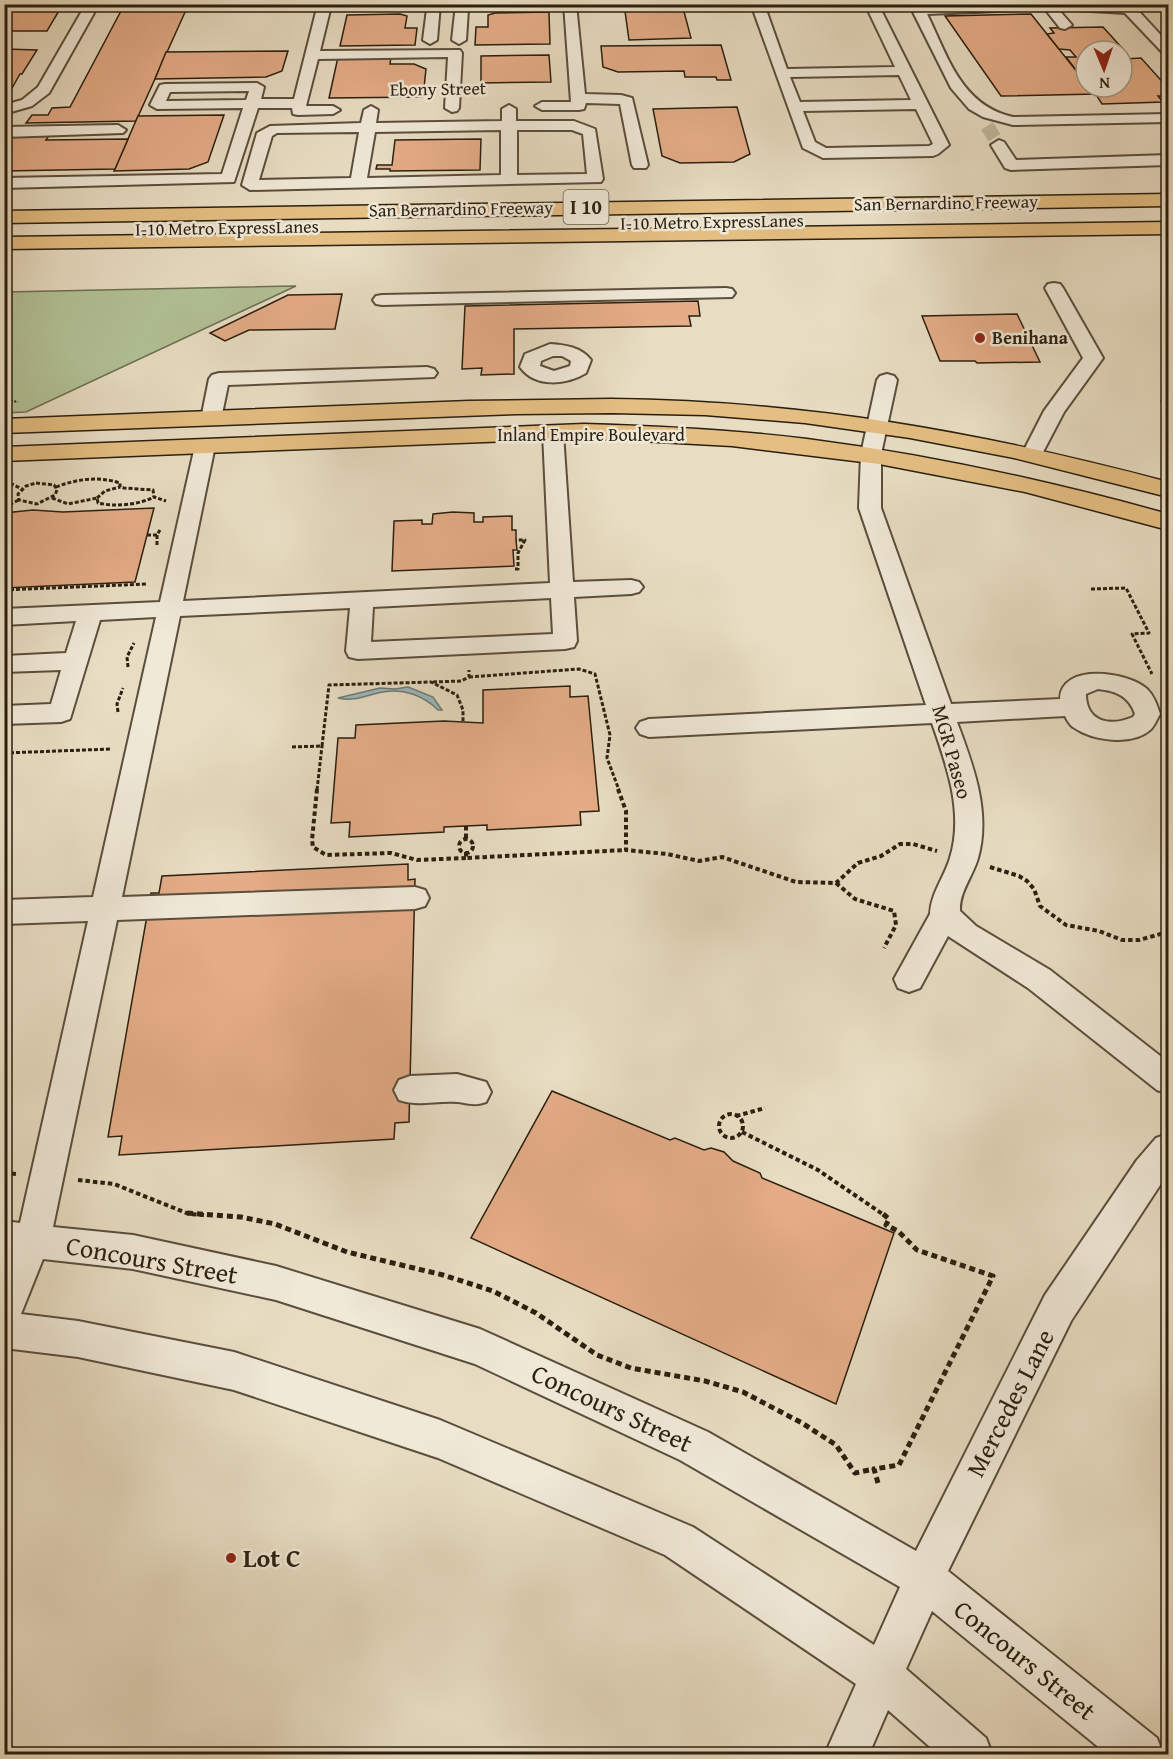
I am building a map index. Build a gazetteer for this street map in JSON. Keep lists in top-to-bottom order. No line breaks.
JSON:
{"streets":{"main road":["San Bernardino Freeway","I 10","I-10 Metro ExpressLanes","Inland Empire Boulevard"],"street":["MGR Paseo","Concours Street","Mercedes Lane"]},"crossings":[["Inland Empire Boulevard","MGR Paseo"],["Concours Street","Mercedes Lane"]],"places":["Benihana","Lot C"],"north":"bottom"}
